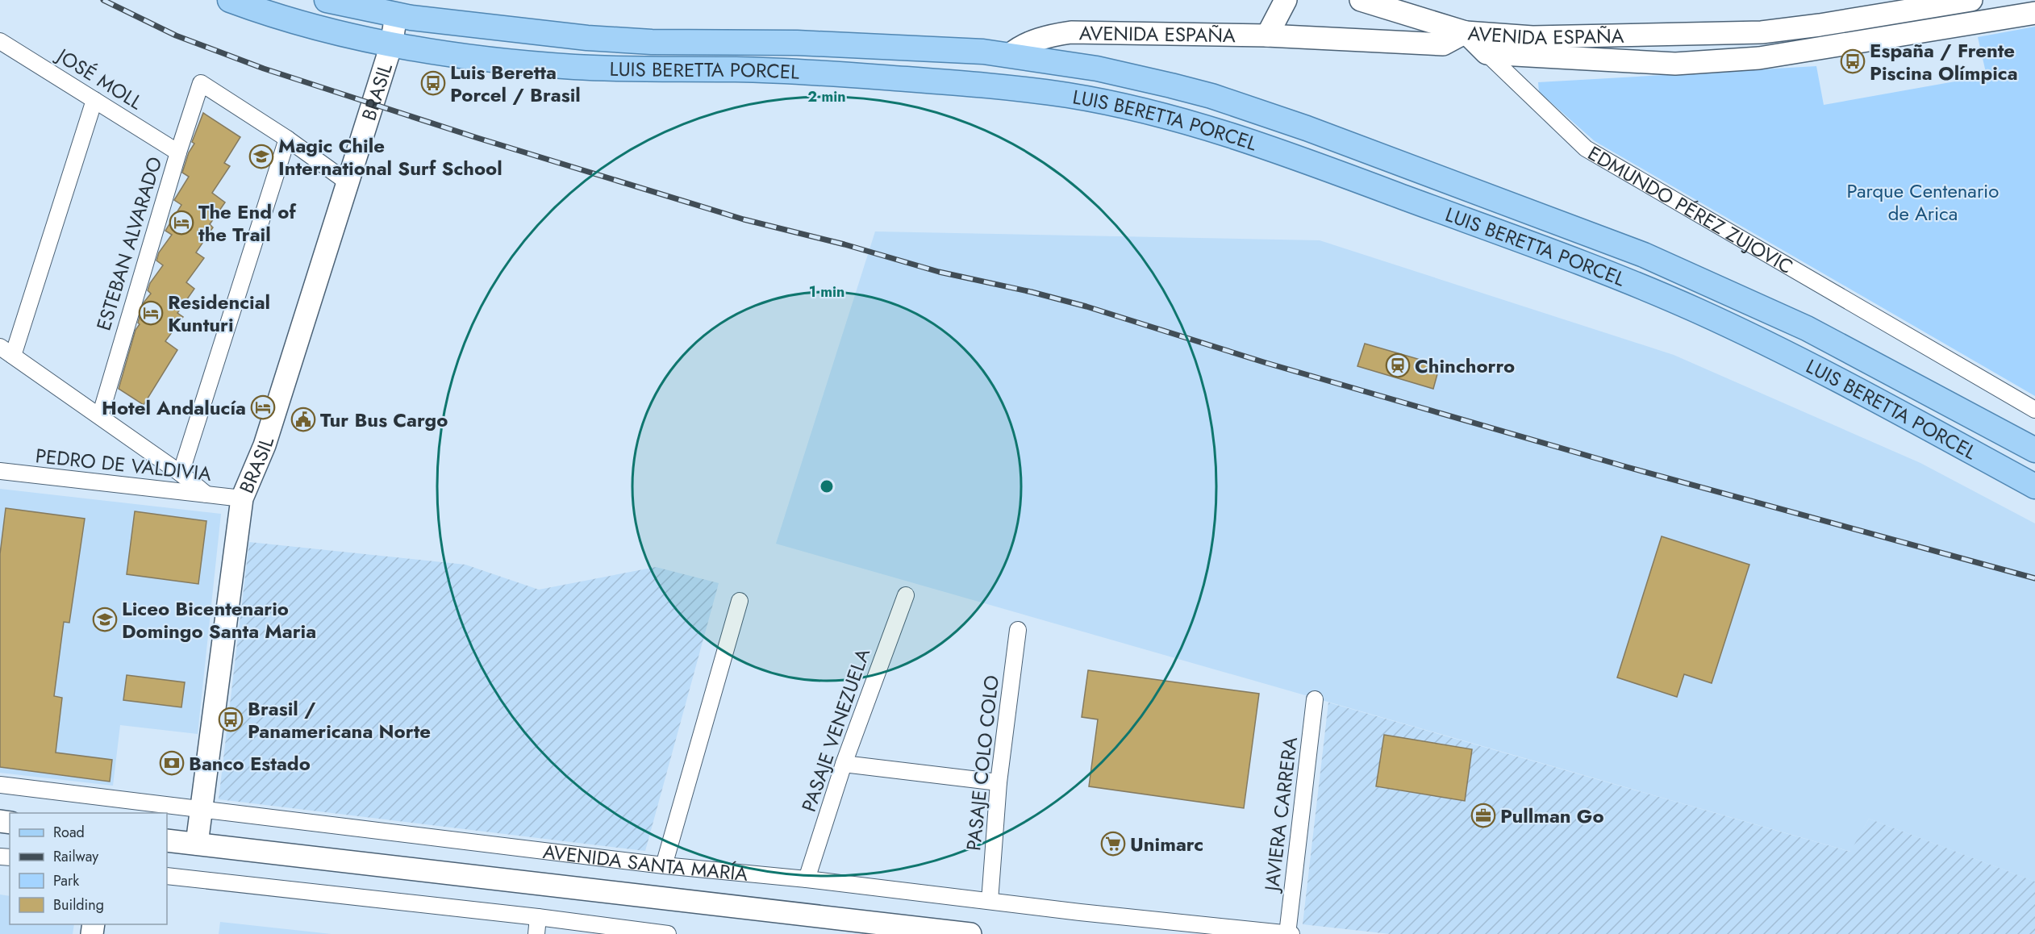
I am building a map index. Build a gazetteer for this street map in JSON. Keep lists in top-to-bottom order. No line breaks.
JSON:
{"streets":{"main road":["LUIS BERETTA PORCEL"],"street":["AVENIDA ESPAÑA","JOSÉ MOLL","BRASIL","EDMUNDO PÉREZ ZUJOVIC","ESTEBAN ALVARADO","PEDRO DE VALDIVIA","PASAJE VENEZUELA","PASAJE COLO COLO","JAVIERA CARRERA","AVENIDA SANTA MARÍA"]},"crossings":[["AVENIDA ESPAÑA","LUIS BERETTA PORCEL"],["AVENIDA ESPAÑA","EDMUNDO PÉREZ ZUJOVIC"],["LUIS BERETTA PORCEL","BRASIL"],["JOSÉ MOLL","ESTEBAN ALVARADO"],["BRASIL","PEDRO DE VALDIVIA"],["BRASIL","AVENIDA SANTA MARÍA"],["PASAJE VENEZUELA","AVENIDA SANTA MARÍA"],["PASAJE COLO COLO","AVENIDA SANTA MARÍA"],["JAVIERA CARRERA","AVENIDA SANTA MARÍA"]],"parks":["Parque Centenario de Arica"],"places":{"bus stop":["España / Frente Piscina Olímpica","Luis Beretta Porcel / Brasil","Brasil / Panamericana Norte"],"school or university":["Magic Chile International Surf School","Liceo Bicentenario Domingo Santa Maria"],"hotel":["The End of the Trail","Residencial Kunturi","Hotel Andalucía"],"station":["Chinchorro"],"public building":["Tur Bus Cargo"],"bank":["Banco Estado"],"office":["Pullman Go"],"supermarket":["Unimarc"]},"legend":["Road","Railway","Park","Building"],"rings":["2 min","1 min"]}
